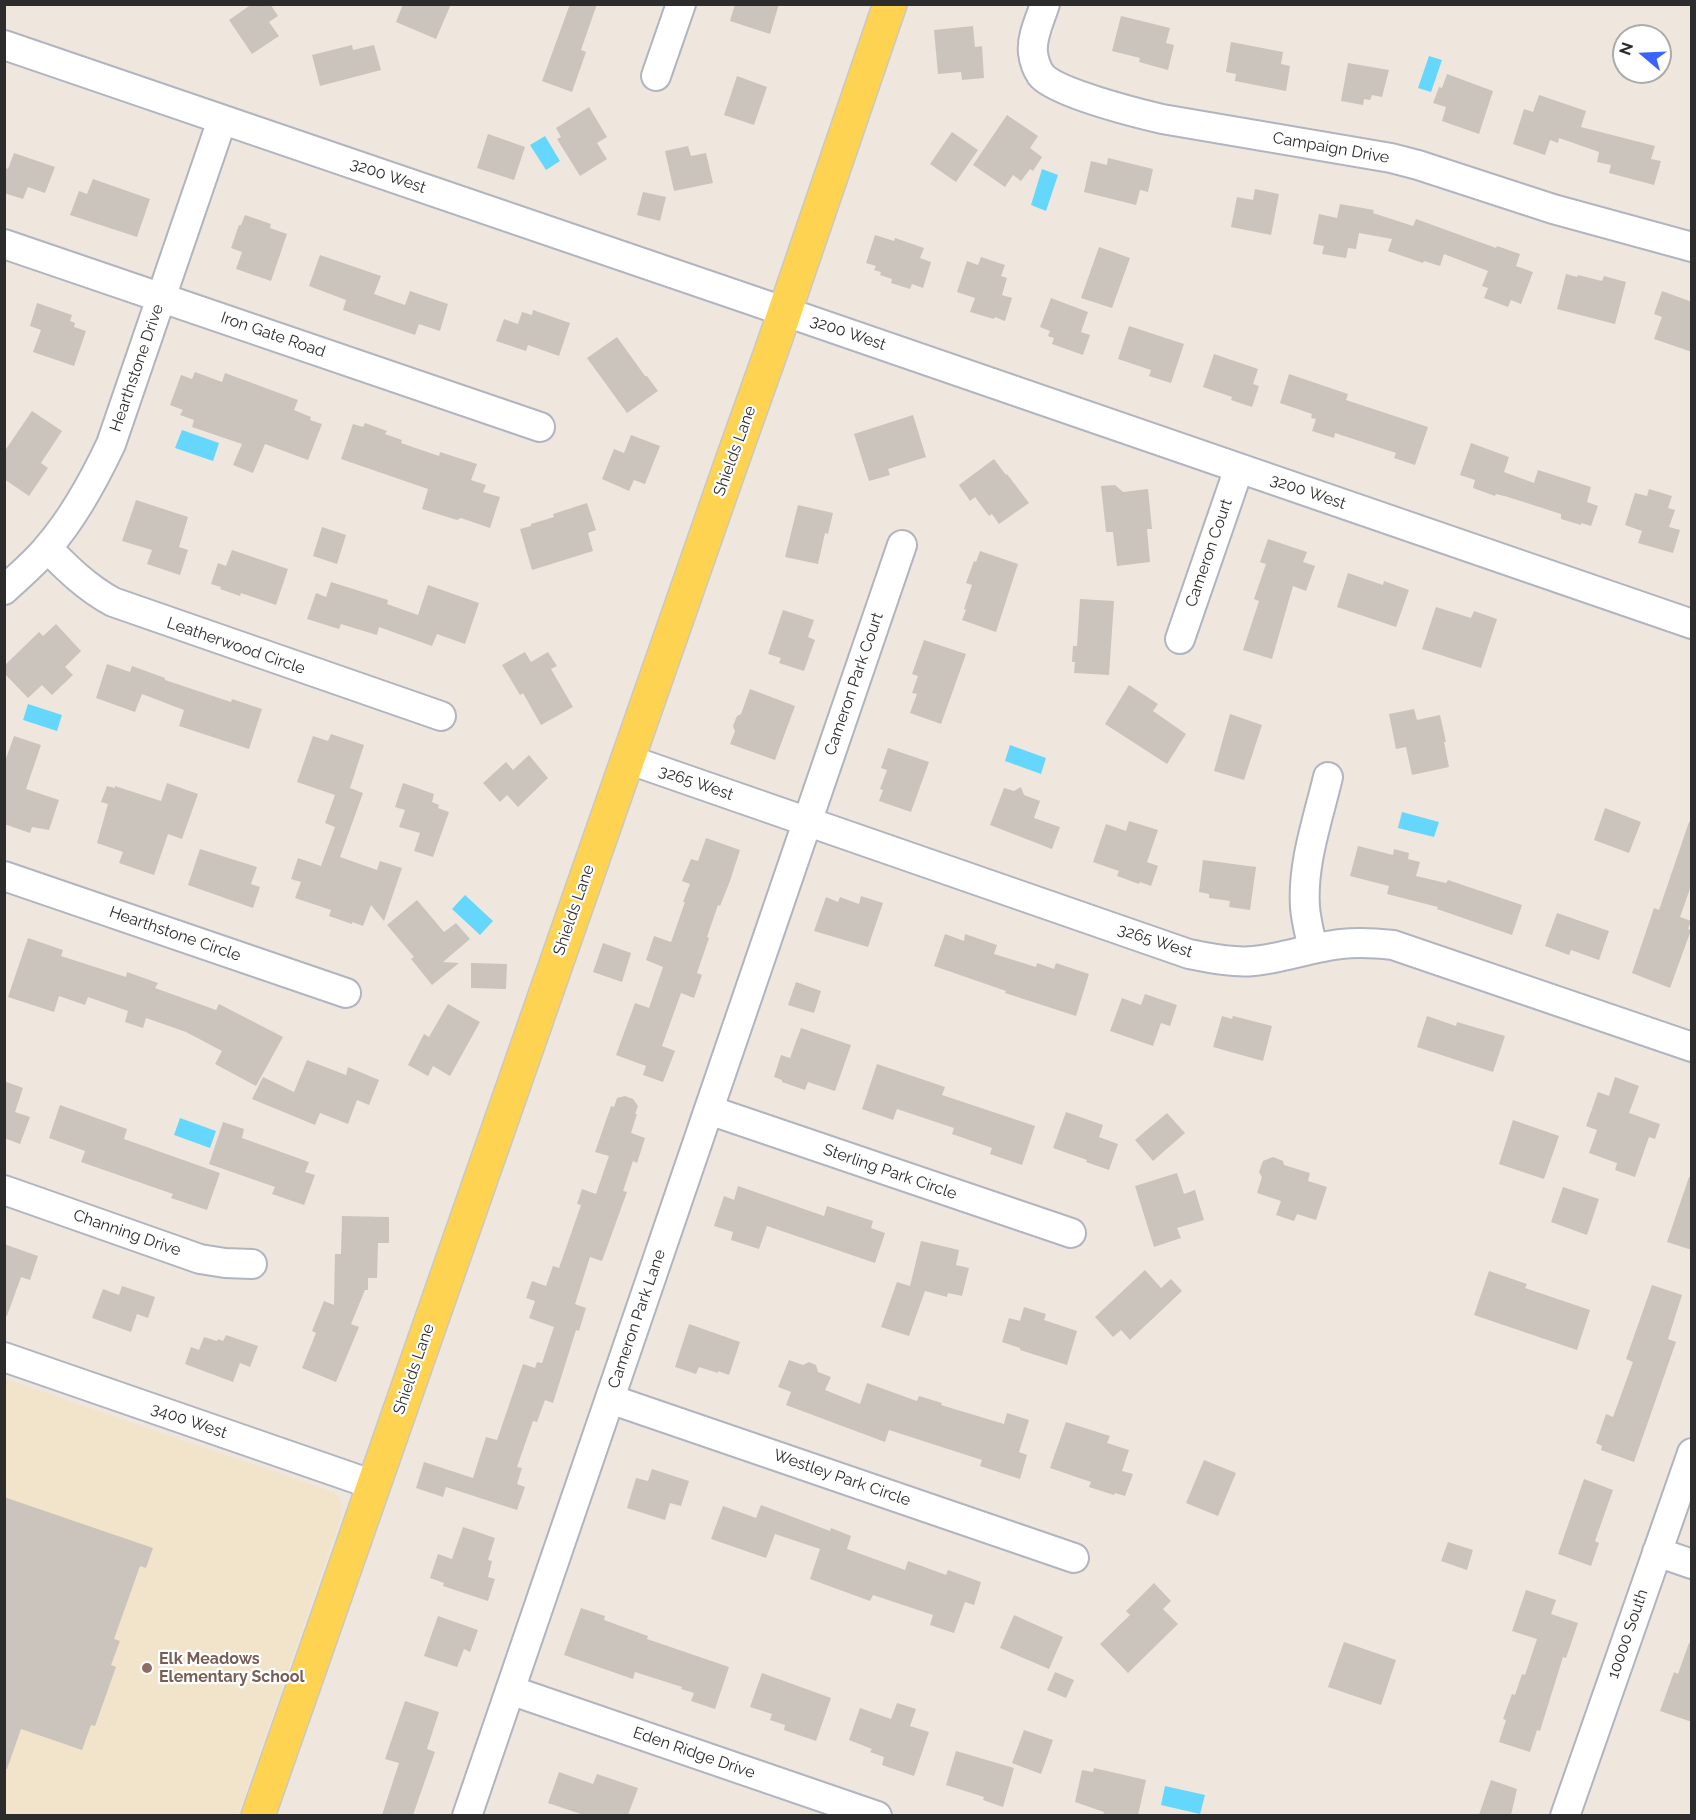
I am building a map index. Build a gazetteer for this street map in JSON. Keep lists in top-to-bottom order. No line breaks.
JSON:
{"streets":{"main road":["Shields Lane"],"street":["Campaign Drive","3200 West","Iron Gate Road","Hearthstone Drive","Cameron Court","Leatherwood Circle","Cameron Park Court","3265 West","Hearthstone Circle","Sterling Park Circle","Channing Drive","Cameron Park Lane","3400 West","Westley Park Circle","10000 South","Eden Ridge Drive"]},"crossings":[["3200 West","Hearthstone Drive"],["3200 West","Shields Lane"],["3200 West","Cameron Court"],["Iron Gate Road","Hearthstone Drive"],["Hearthstone Drive","Leatherwood Circle"],["Shields Lane","3265 West"],["Shields Lane","3400 West"],["Cameron Park Court","3265 West"],["Cameron Park Court","Cameron Park Lane"],["3265 West","Cameron Park Lane"],["Sterling Park Circle","Cameron Park Lane"],["Cameron Park Lane","Westley Park Circle"],["Cameron Park Lane","Eden Ridge Drive"]],"places":["Elk Meadows Elementary School"],"north":"left"}
